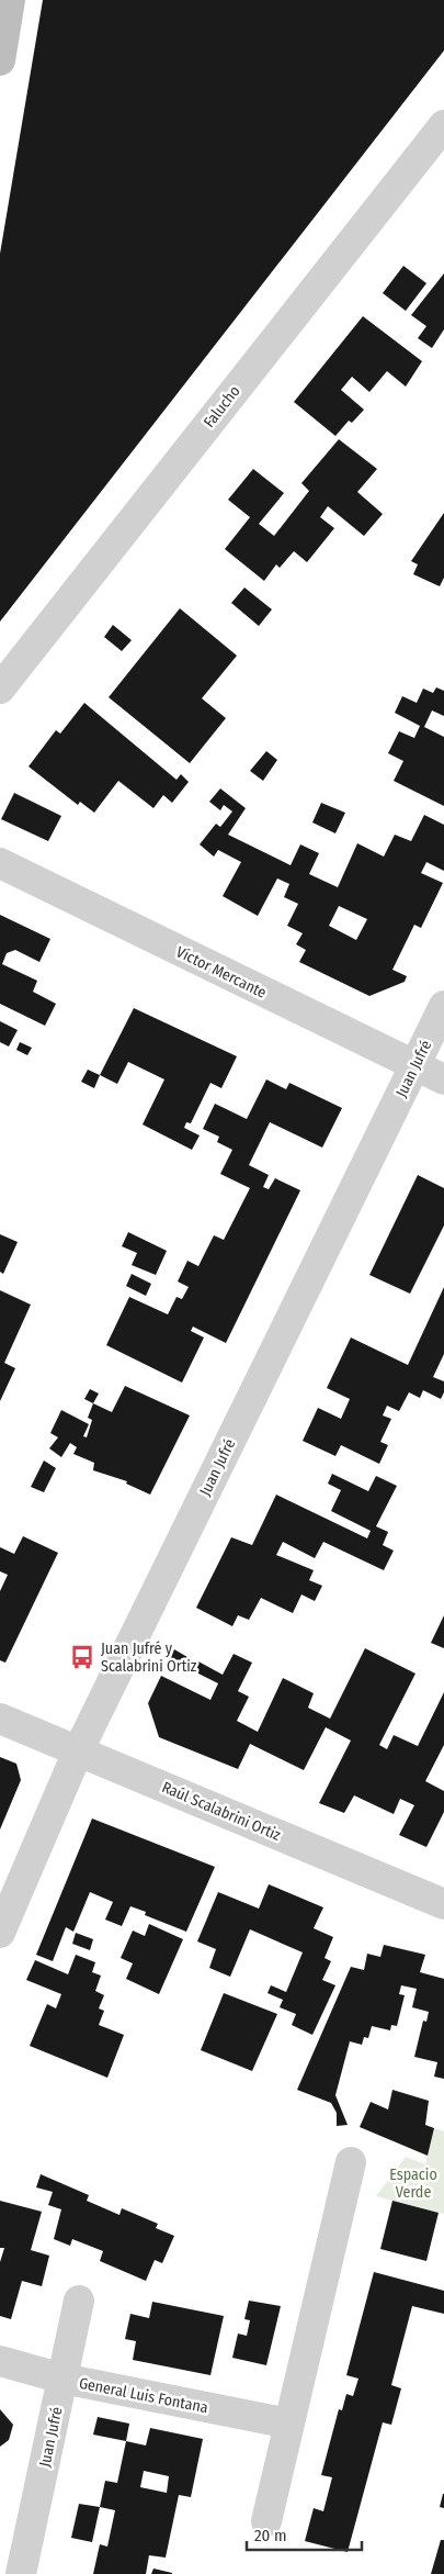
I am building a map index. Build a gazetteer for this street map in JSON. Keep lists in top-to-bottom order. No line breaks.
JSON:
{"streets":{"street":["Falucho","Víctor Mercante","Juan Jufré","Raúl Scalabrini Ortiz","General Luis Fontana"]},"crossings":[["Víctor Mercante","Juan Jufré"],["Juan Jufré","Raúl Scalabrini Ortiz"],["Juan Jufré","General Luis Fontana"]],"parks":["Espacio Verde"],"places":{"bus stop":["Juan Jufré y Scalabrini Ortiz"]},"scale_bar":"20 m"}
